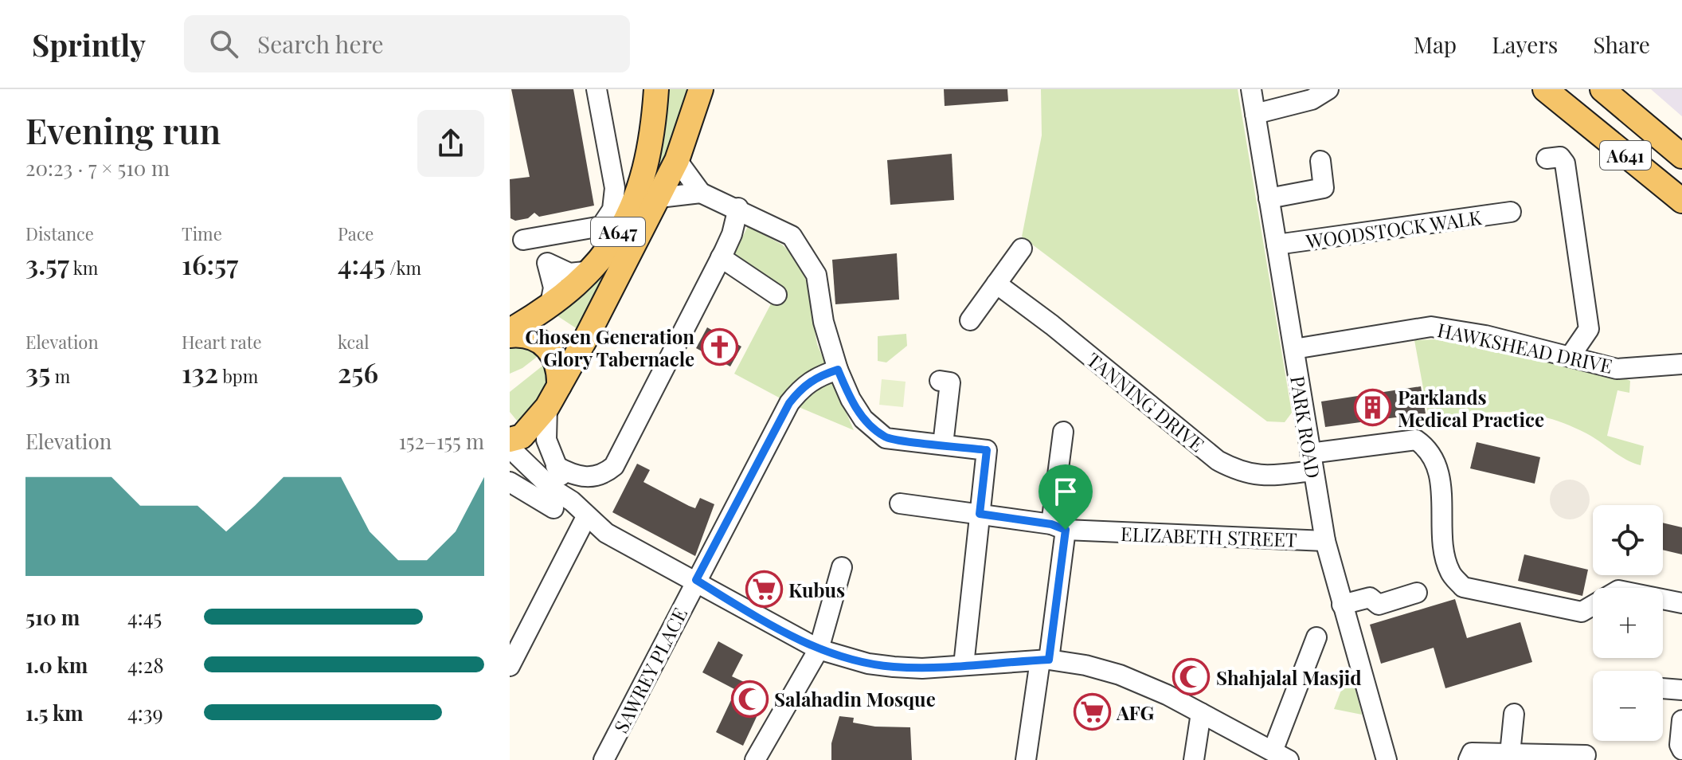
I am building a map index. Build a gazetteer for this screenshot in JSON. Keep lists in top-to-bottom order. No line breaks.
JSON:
{"streets":{"main road":["A641","A647"],"street":["WOODSTOCK WALK","HAWKSHEAD DRIVE","TANNING DRIVE","PARK ROAD","ELIZABETH STREET","SAWREY PLACE"]},"crossings":[["WOODSTOCK WALK","PARK ROAD"],["HAWKSHEAD DRIVE","PARK ROAD"],["TANNING DRIVE","PARK ROAD"],["PARK ROAD","ELIZABETH STREET"]],"places":{"church":["Chosen Generation Glory Tabernacle"],"building":["Parklands Medical Practice"],"supermarket":["Kubus","AFG"],"mosque":["Shahjalal Masjid","Salahadin Mosque"]},"page":{"header":"Sprintly","search":"Search here","nav":["Map","Layers","Share"],"heading":["Evening run","20:23 · 7 × 510 m"],"stats":[["Distance","3.57 km"],["Time","16:57"],["Pace","4:45 /km"],["Elevation","35 m"],["Heart rate","132 bpm"],["kcal","256"]],"chart":["Elevation","152–155 m"],"map_buttons":["+","−"],"list":[{"name":"510 m","note":"4:45"},{"name":"1.0 km","note":"4:28"},{"name":"1.5 km","note":"4:39"}]}}
